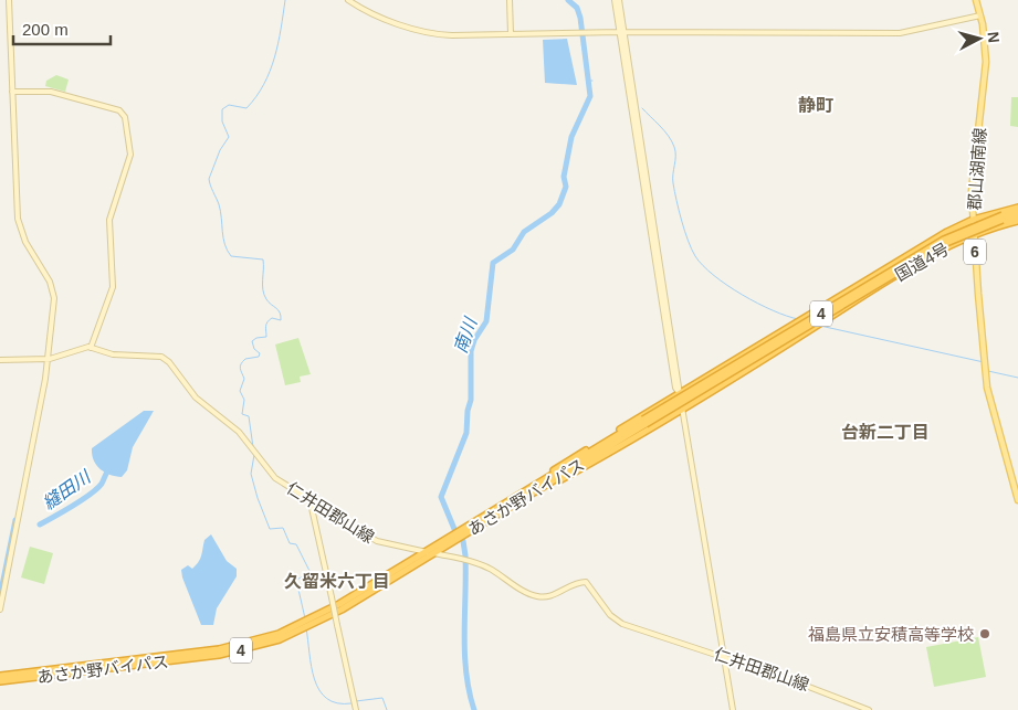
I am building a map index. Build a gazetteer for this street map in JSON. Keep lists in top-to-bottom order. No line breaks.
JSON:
{"streets":{"highway":["国道4号","4","あさか野バイパス"],"main road":["郡山湖南線","6"],"street":["仁井田郡山線"]},"crossings":[["郡山湖南線","国道4号"],["郡山湖南線","4"],["国道4号","4"],["4","あさか野バイパス"],["あさか野バイパス","仁井田郡山線"]],"districts":["静町","台新二丁目","久留米六丁目"],"water":["南川","縫田川"],"places":["福島県立安積高等学校"],"scale_bar":"200 m","north":"right"}
